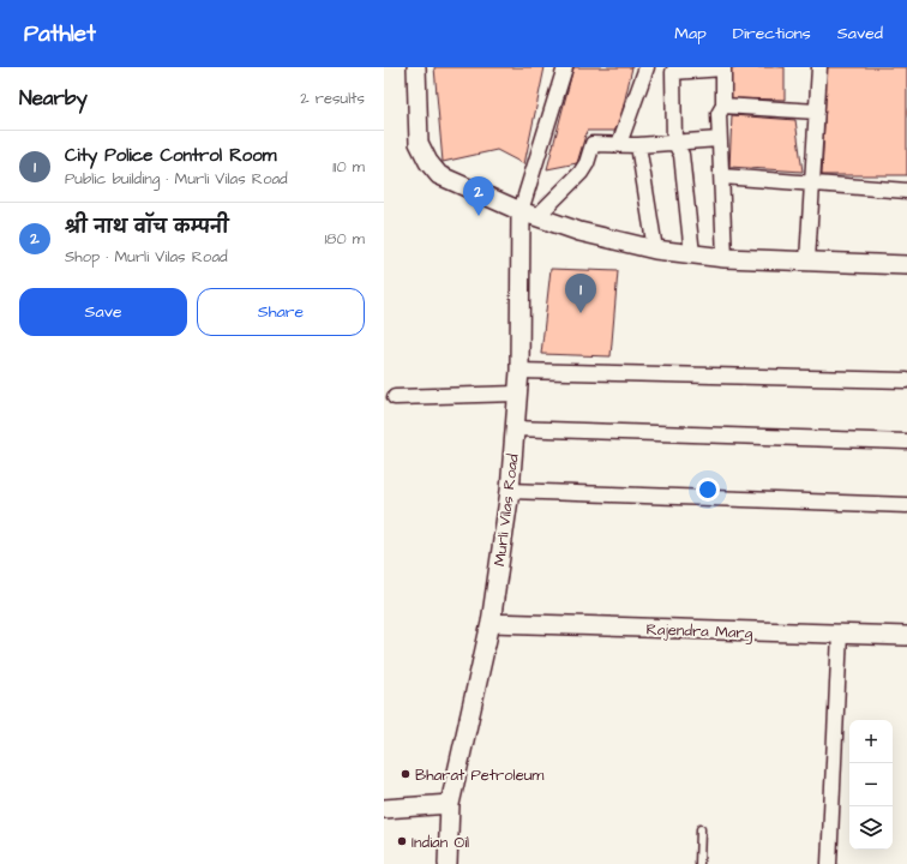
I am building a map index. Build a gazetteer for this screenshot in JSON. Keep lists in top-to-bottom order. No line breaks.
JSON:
{"streets":{"street":["Murli Vilas Road","Rajendra Marg"]},"crossings":[["Murli Vilas Road","Rajendra Marg"]],"places":["Bharat Petroleum","Indian Oil"],"page":{"header":"Pathlet","nav":["Map","Directions","Saved"],"heading":["Nearby","2 results"],"list":[{"mark":"1","name":"City Police Control Room","note":"Public building · Murli Vilas Road","value":"110 m"},{"mark":"2","name":"श्री नाथ वॉच कम्पनी","note":"Shop · Murli Vilas Road","value":"180 m"}],"pins":["2","1"],"buttons":["Save","Share"],"map_buttons":["+","−"]}}
